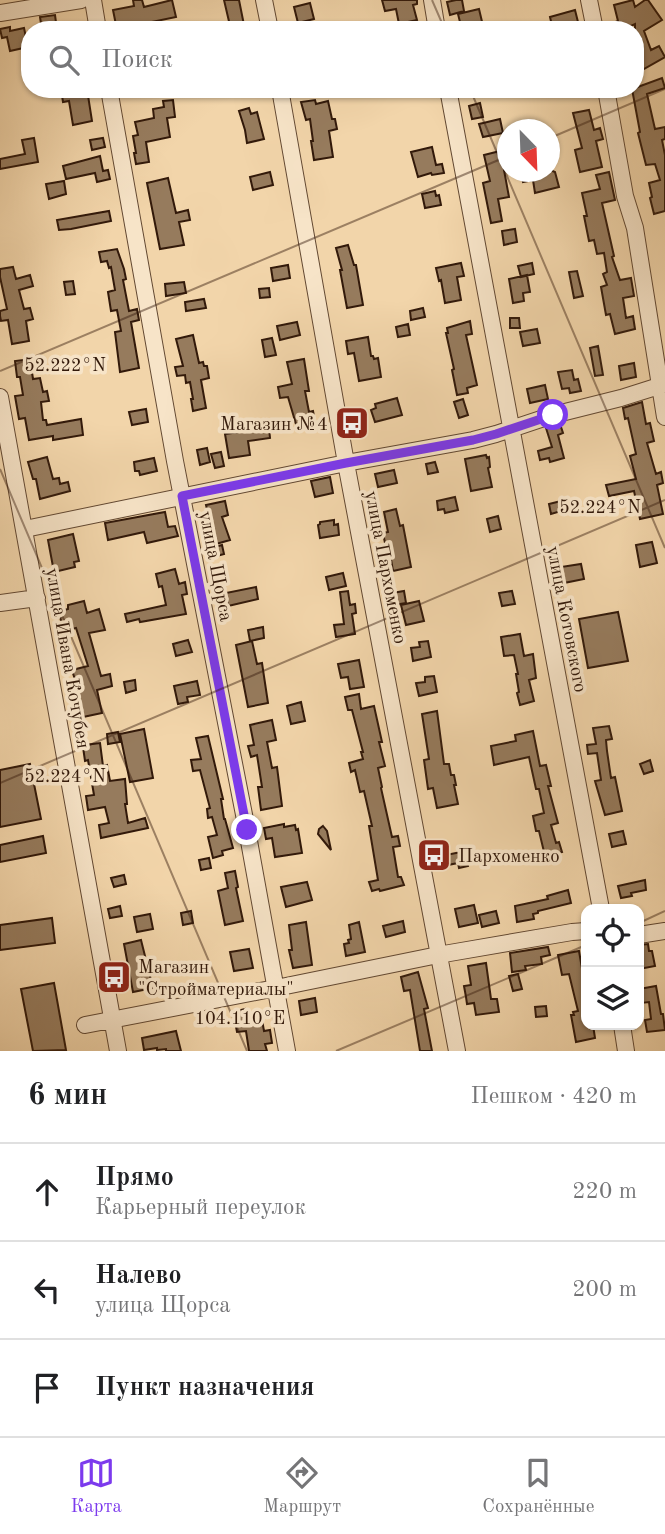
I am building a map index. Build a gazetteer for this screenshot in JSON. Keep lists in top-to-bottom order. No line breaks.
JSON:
{"streets":{"street":["улица Щорса","улица Пархоменко","улица Котовского","улица Ивана Кочубея"]},"places":{"bus stop":["Магазин №4","Пархоменко","Магазин \"Стройматериалы\""]},"north":"bottom right","page":{"search":"Поиск","heading":["6 мин","Пешком · 420 m"],"list":[["Прямо","Карьерный переулок","220 m"],["Налево","улица Щорса","200 m"],"Пункт назначения"],"nav":["Карта","Маршрут","Сохранённые"]},"coordinates":["52.222°N","52.224°N","104.110°E"]}
